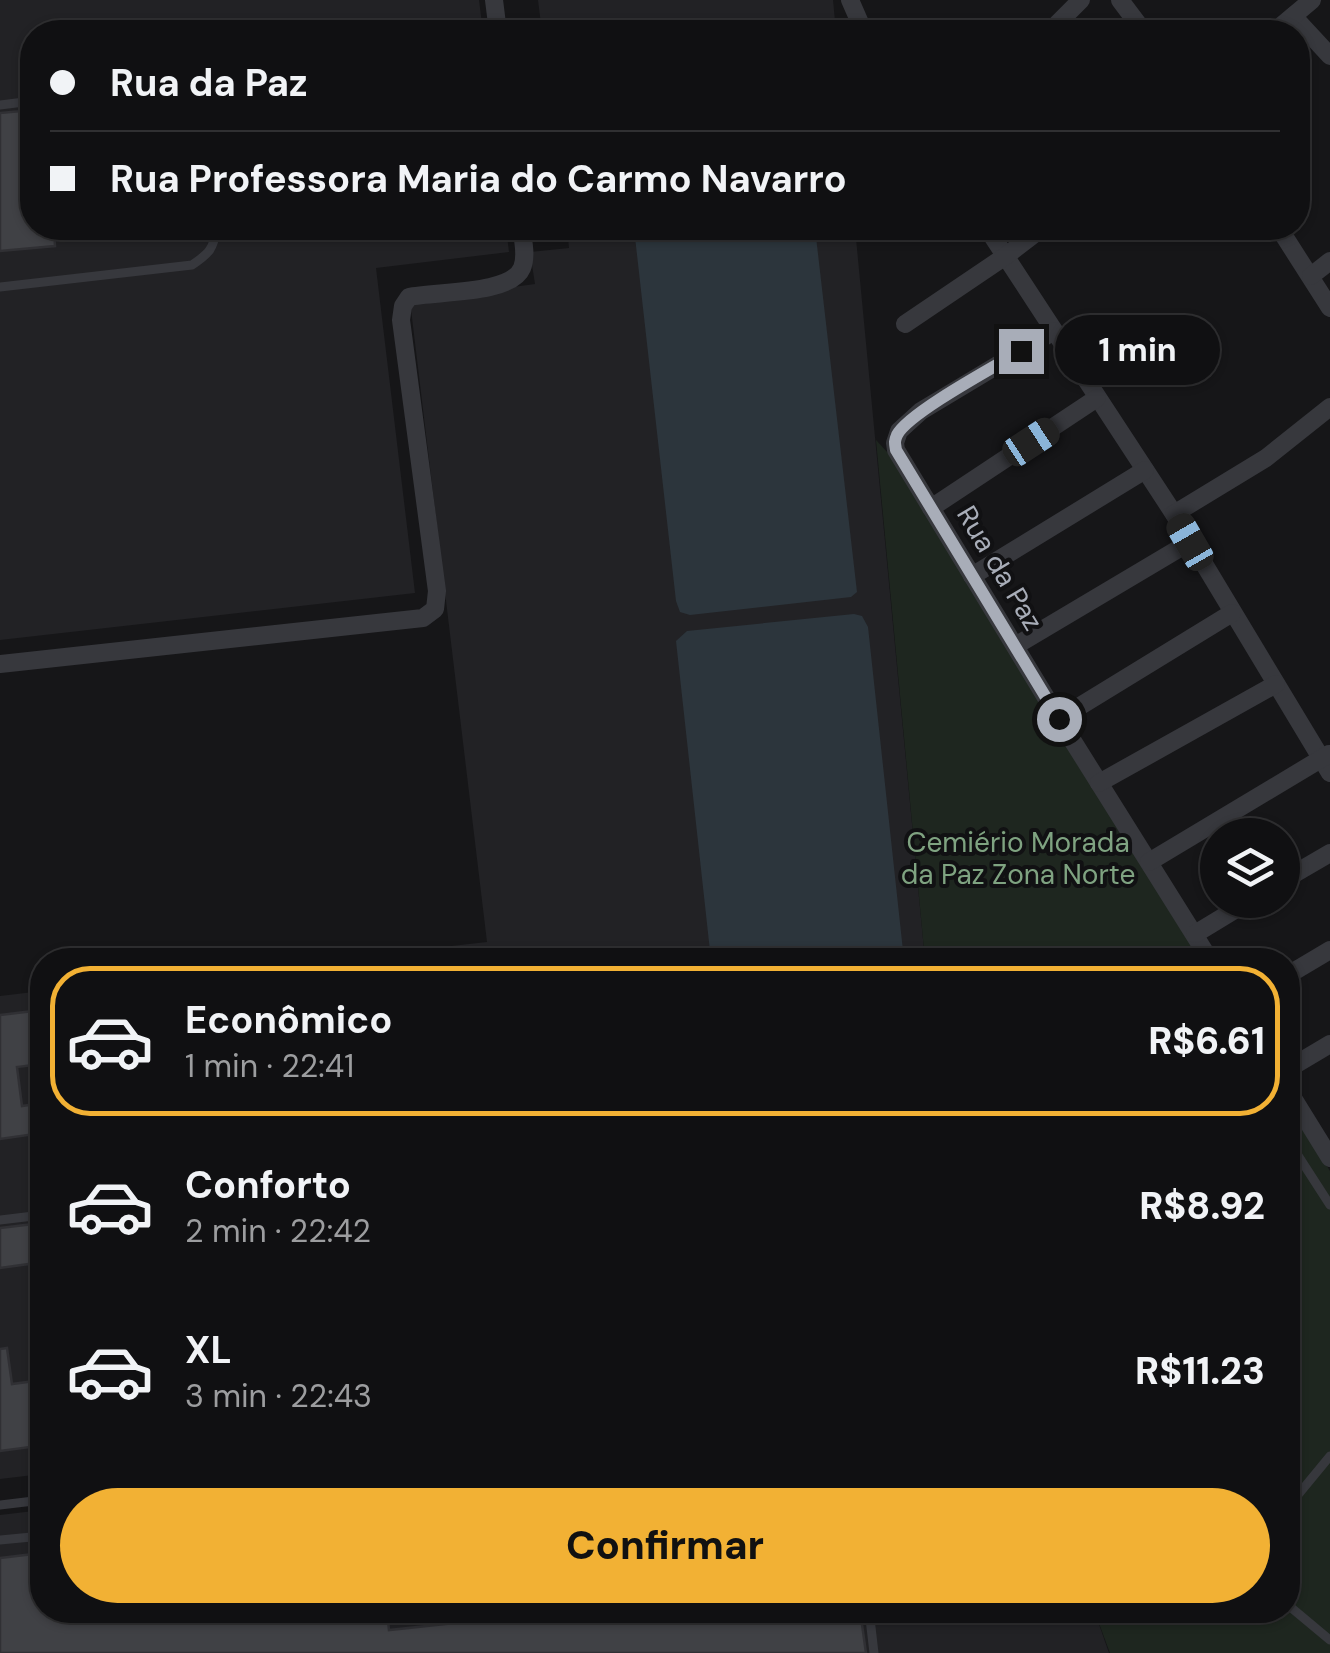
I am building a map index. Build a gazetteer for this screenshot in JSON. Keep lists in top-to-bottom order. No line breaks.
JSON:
{"streets":{"street":["Rua da Paz"]},"parks":["Cemiério Morada da Paz Zona Norte"],"page":{"banner":["Rua da Paz","Rua Professora Maria do Carmo Navarro"],"bubble":"1 min","list":[{"name":"Econômico","note":"1 min · 22:41","value":"R$6.61"},{"name":"Conforto","note":"2 min · 22:42","value":"R$8.92"},{"name":"XL","note":"3 min · 22:43","value":"R$11.23"}],"buttons":"Confirmar"}}
